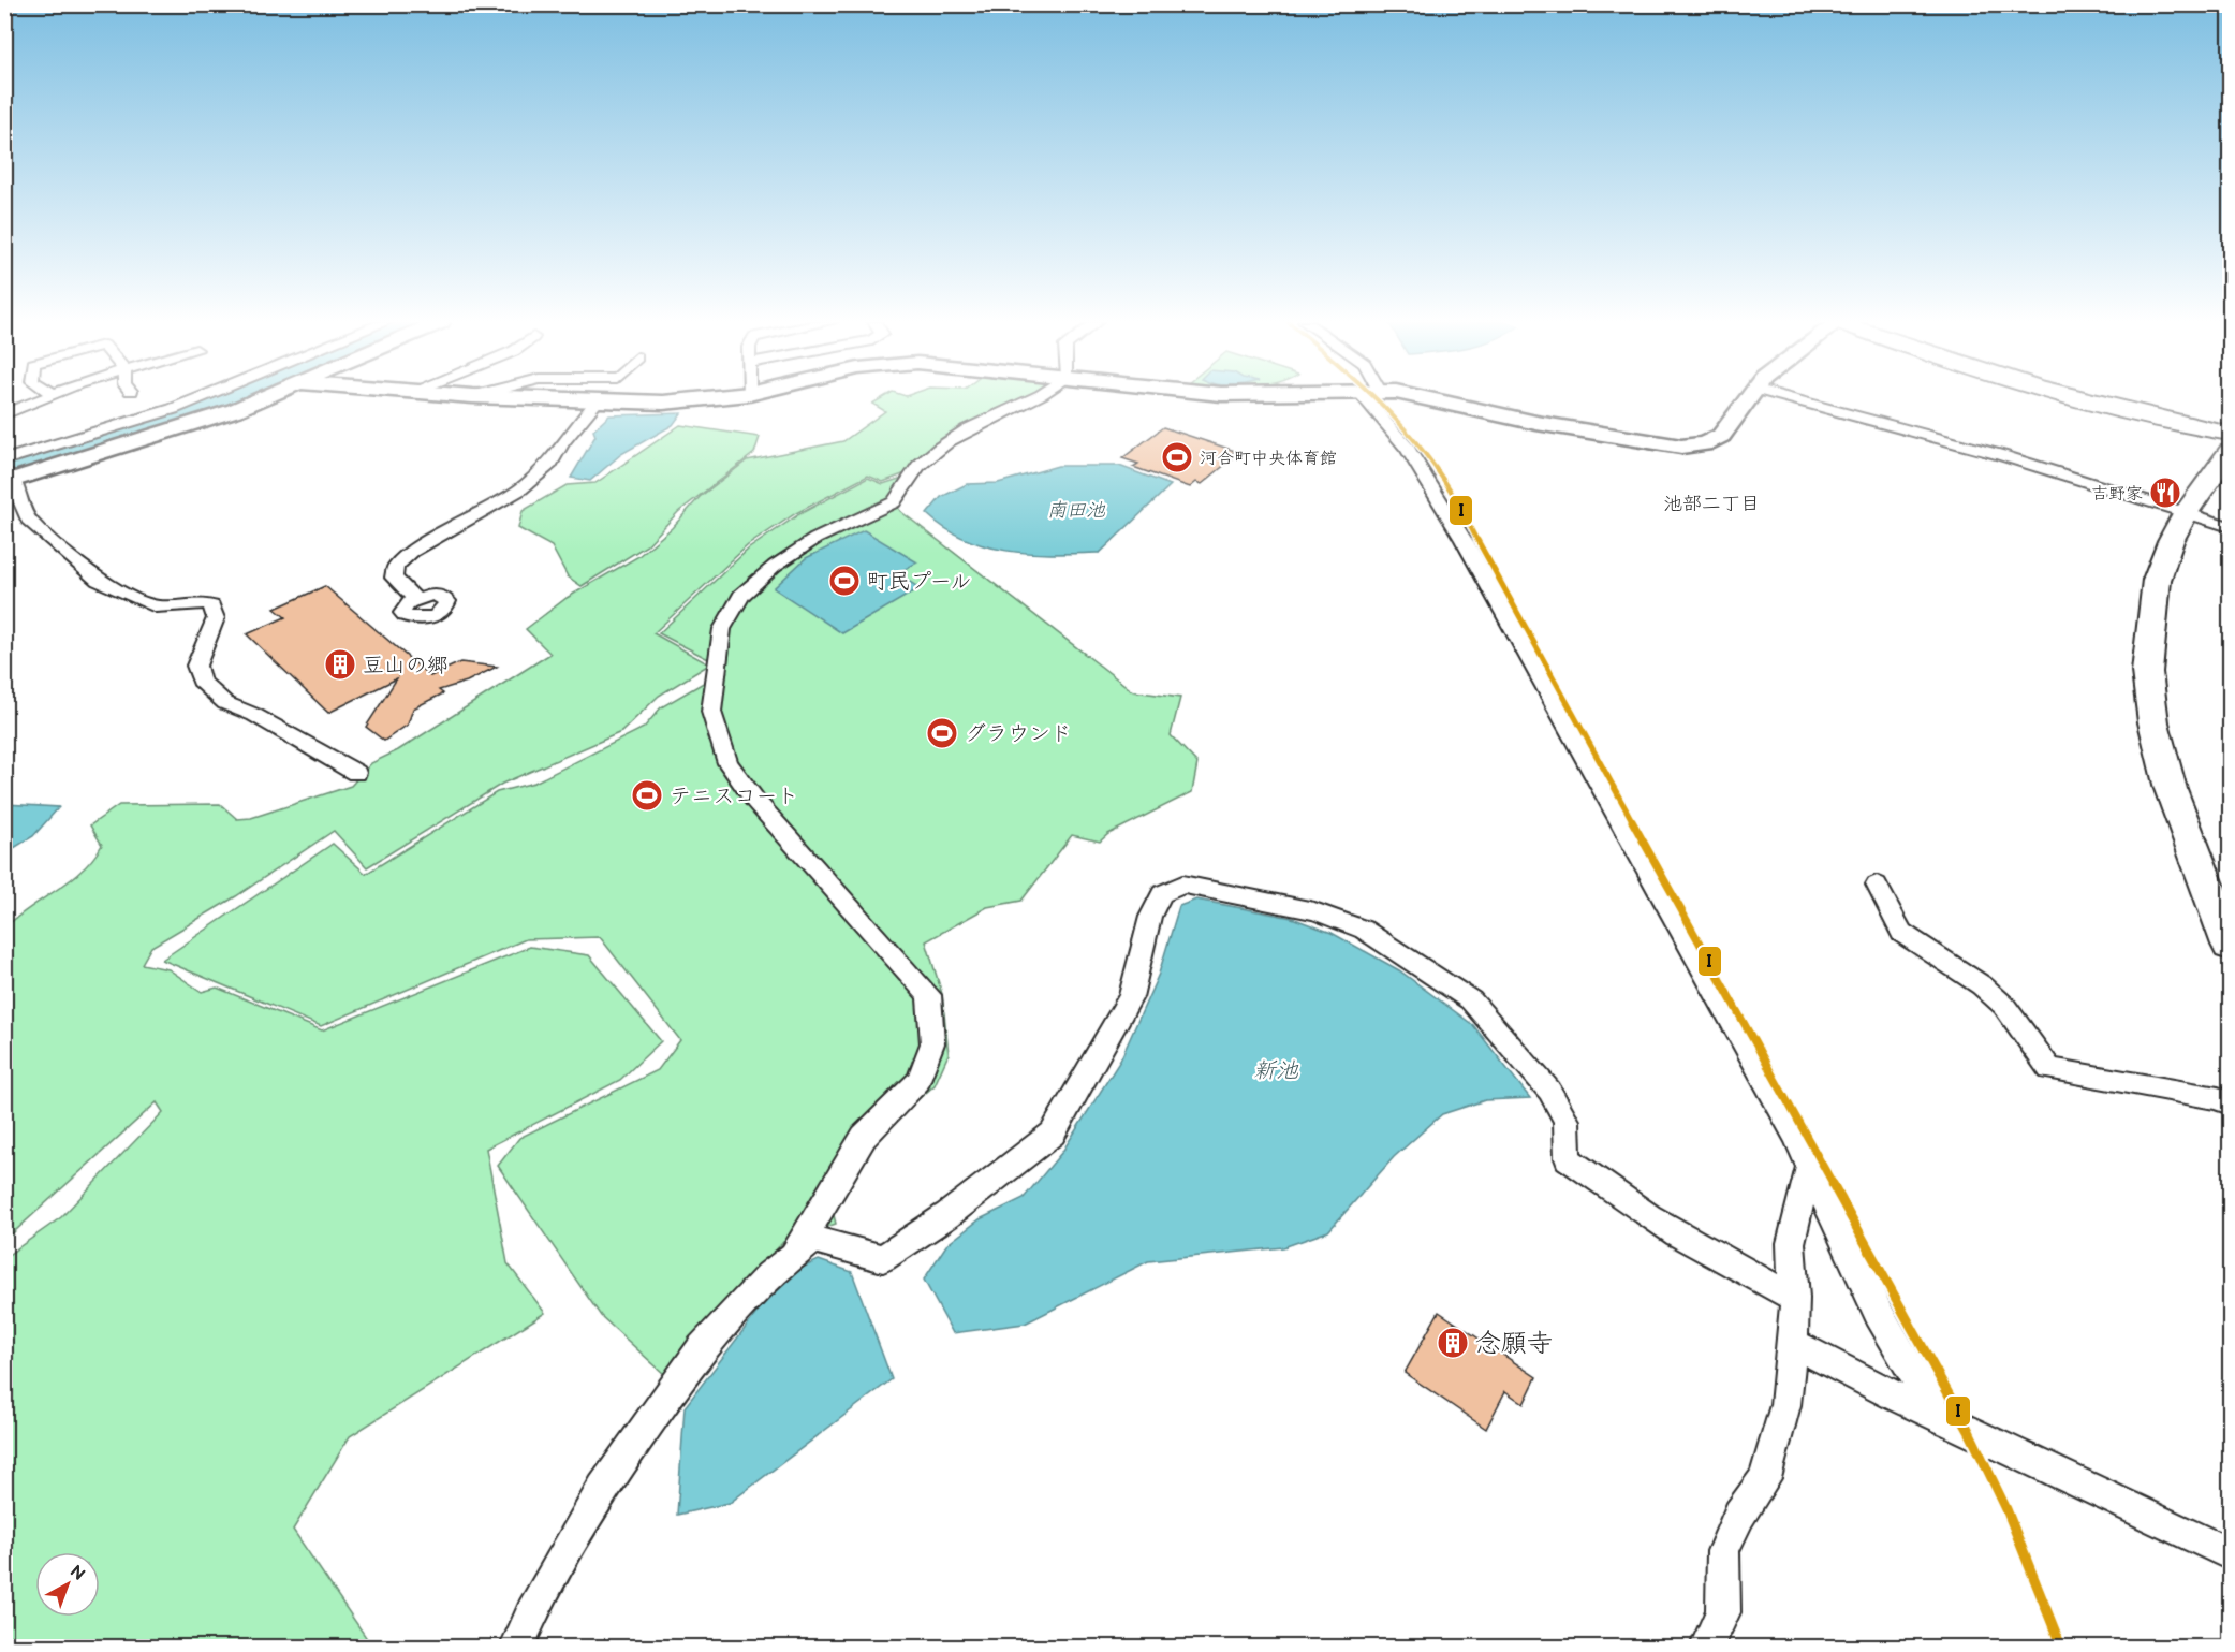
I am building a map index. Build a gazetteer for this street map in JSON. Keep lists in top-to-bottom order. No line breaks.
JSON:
{"districts":["池部二丁目"],"water":["南田池","新池"],"places":{"sports":["河合町中央体育館","町民プール","グラウンド","テニスコート"],"restaurant":["吉野家"],"building":["豆山の郷","念願寺"]},"lines":["transit line I"],"north":"top right"}
